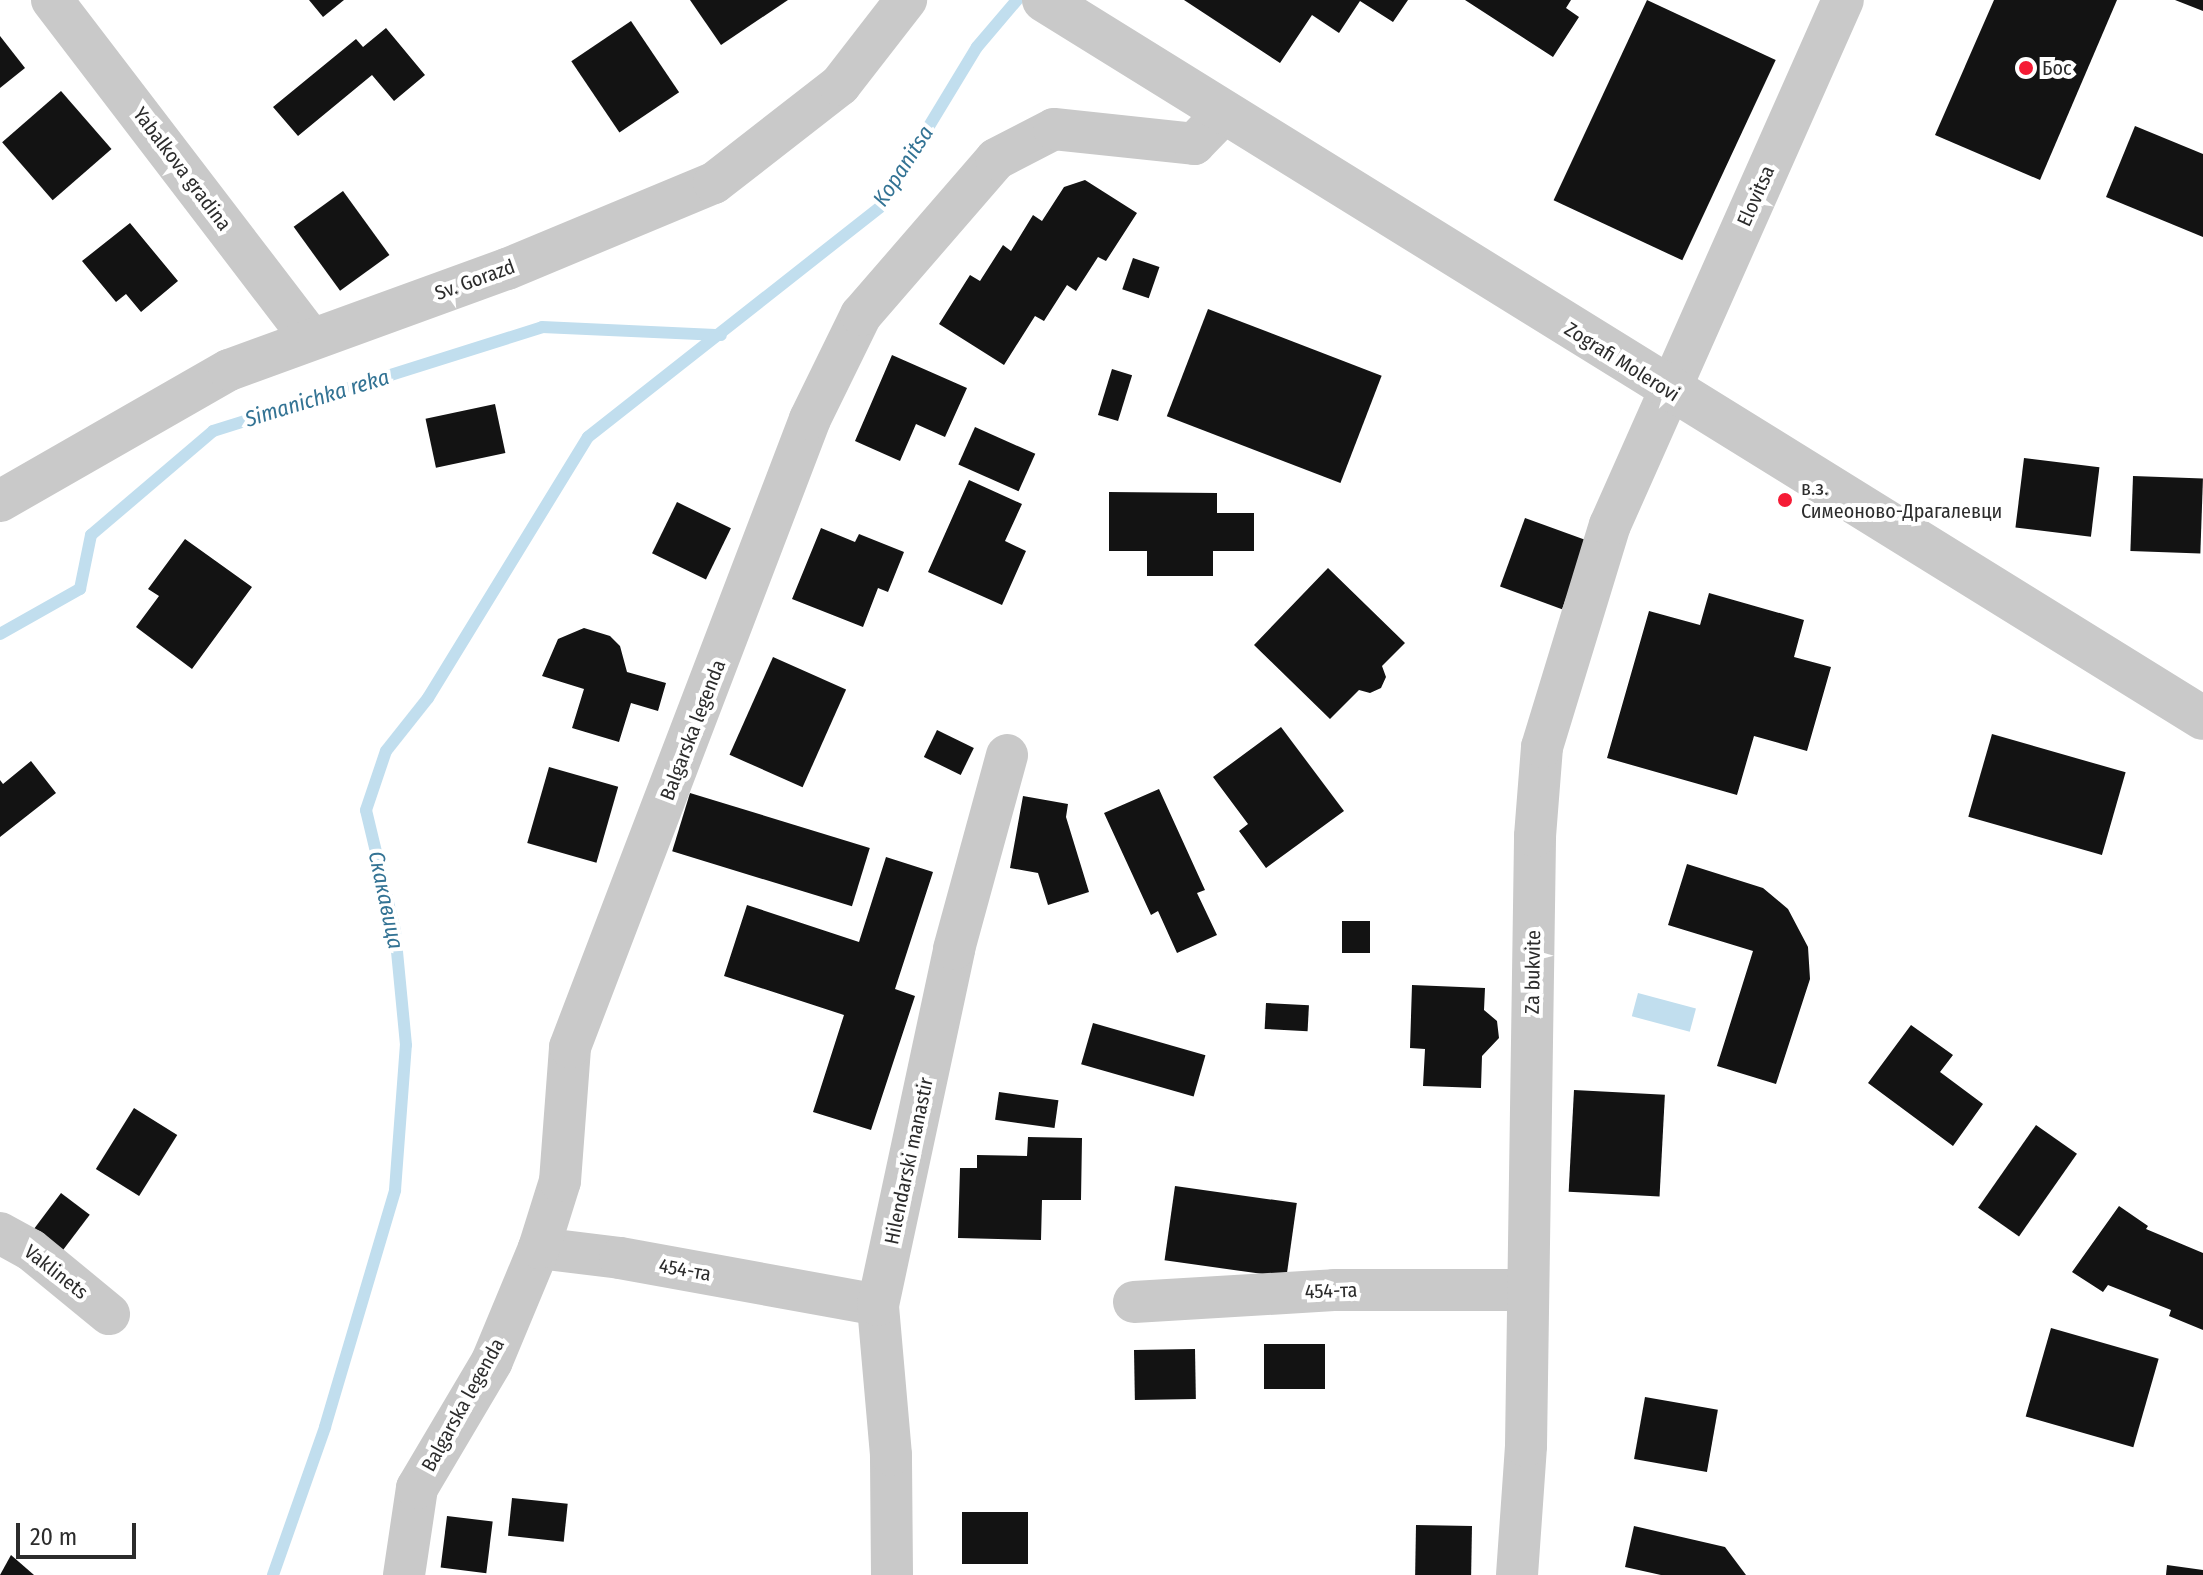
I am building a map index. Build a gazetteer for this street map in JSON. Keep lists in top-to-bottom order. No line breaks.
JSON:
{"streets":{"street":["Yabalkova gradina","Elovitsa","Sv. Gorazd","Zografi Molerovi","Balgarska legenda","Za bukvite","Hilendarski manastir","454-та","Vaklinets"]},"crossings":[["Yabalkova gradina","Sv. Gorazd"],["Elovitsa","Zografi Molerovi"],["Elovitsa","Za bukvite"],["Zografi Molerovi","Balgarska legenda"],["Zografi Molerovi","Za bukvite"],["Balgarska legenda","454-та"],["Za bukvite","454-та"],["Hilendarski manastir","454-та"]],"water":["Kopanitsa","Simanichka reka","Скакавица"],"places":["Бос","в.з. Симеоново-Драгалевци"],"scale_bar":"20 m"}
